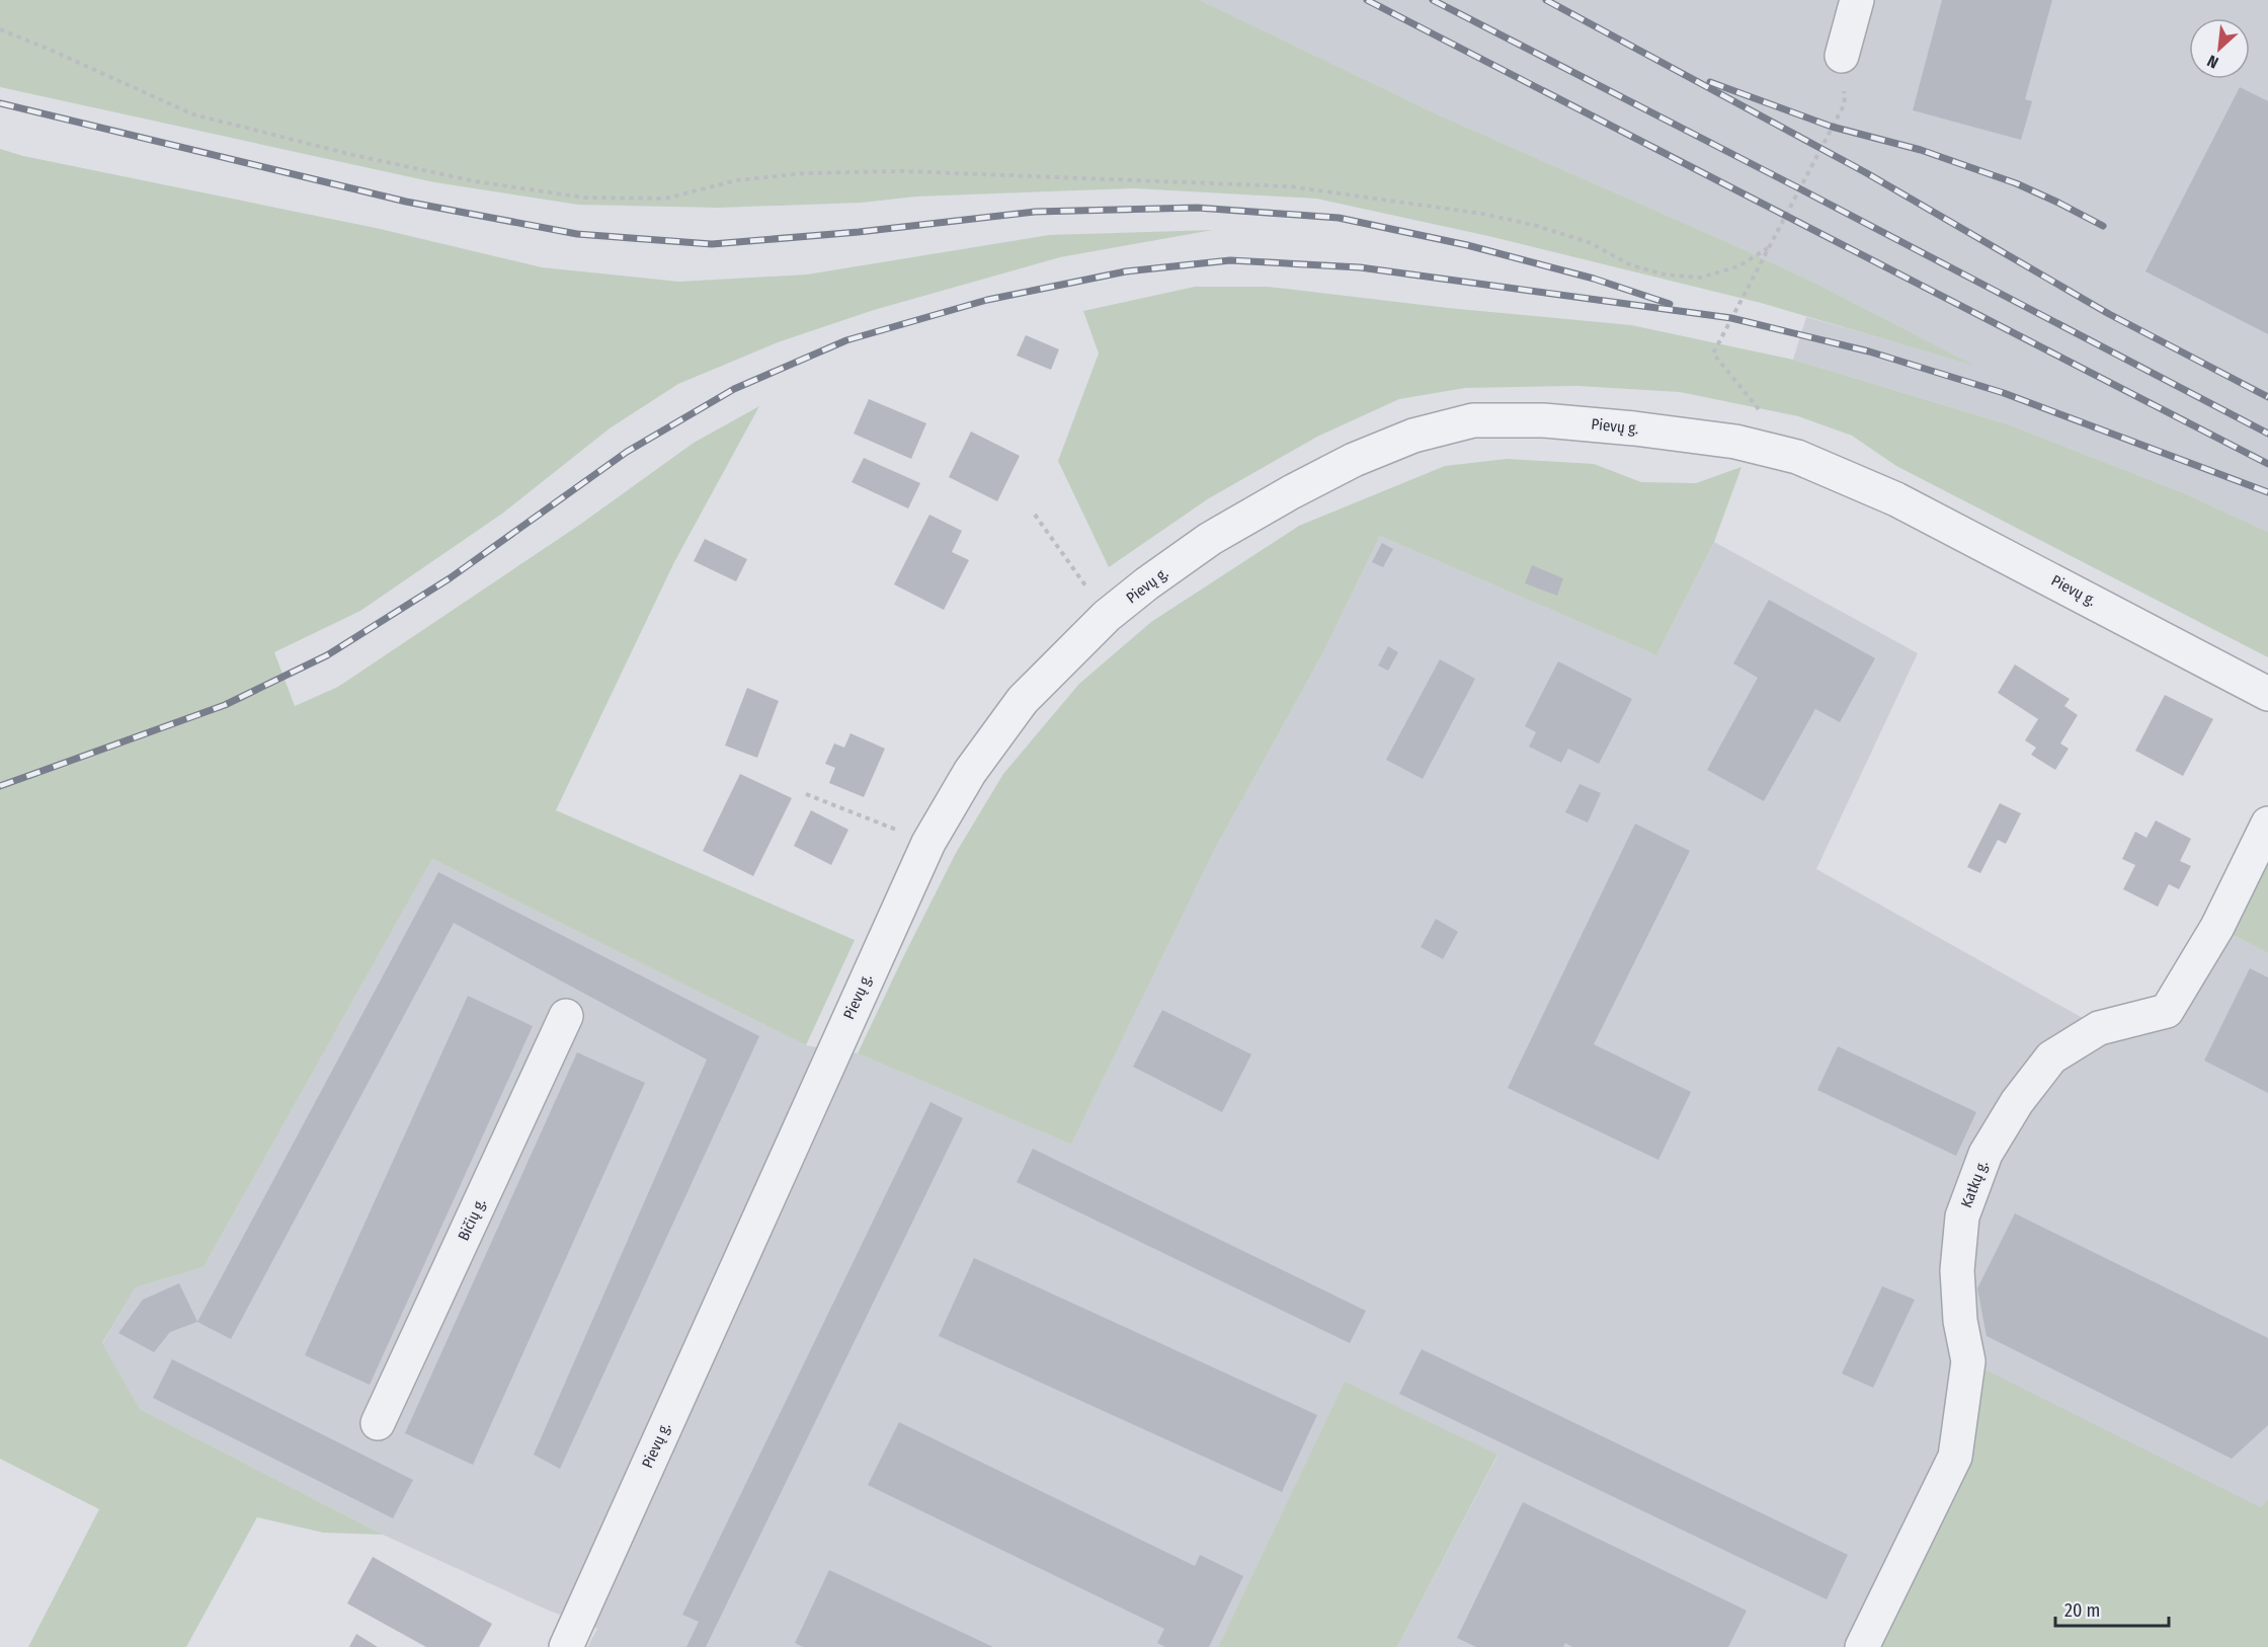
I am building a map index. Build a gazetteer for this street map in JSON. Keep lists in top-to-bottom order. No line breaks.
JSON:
{"streets":{"street":["Pievų g.","Katkų g.","Bičių g."]},"scale_bar":"20 m","north":"bottom left"}
